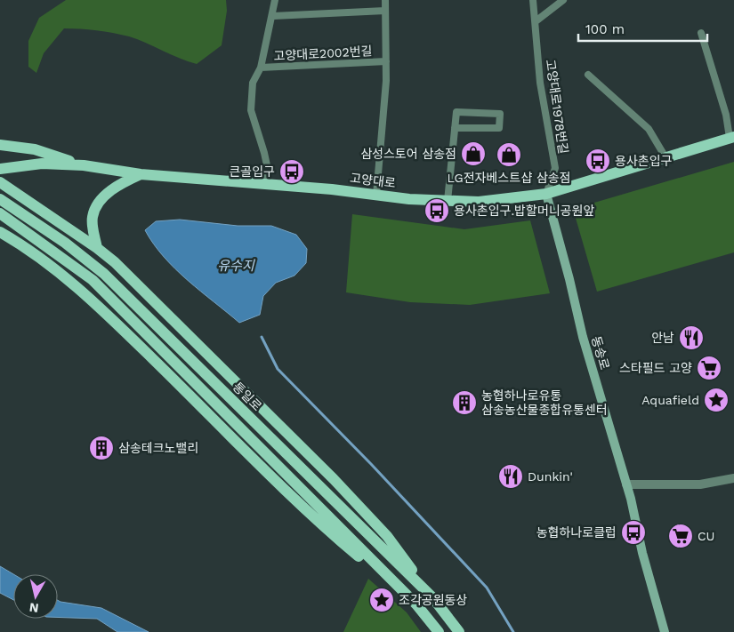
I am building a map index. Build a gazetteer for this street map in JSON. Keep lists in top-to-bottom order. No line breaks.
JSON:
{"streets":{"main road":["고양대로","동송로","통일로"],"street":["고양대로2002번길","고양대로1978번길"]},"crossings":[["고양대로2002번길","고양대로"],["고양대로1978번길","고양대로"],["고양대로1978번길","동송로"],["고양대로","동송로"]],"water":["유수지"],"places":{"shop":["삼성스토어 삼송점","LG전자베스트샵 삼송점"],"bus stop":["용사촌입구","큰골입구","용사촌입구.밥할머니공원앞","농협하나로클럽"],"restaurant":["안남","Dunkin'"],"supermarket":["스타필드 고양","CU"],"place":["Aquafield","조각공원동상"],"building":["농협하나로유통 삼송농산물종합유통센터","삼송테크노밸리"]},"scale_bar":"100 m","north":"bottom"}
